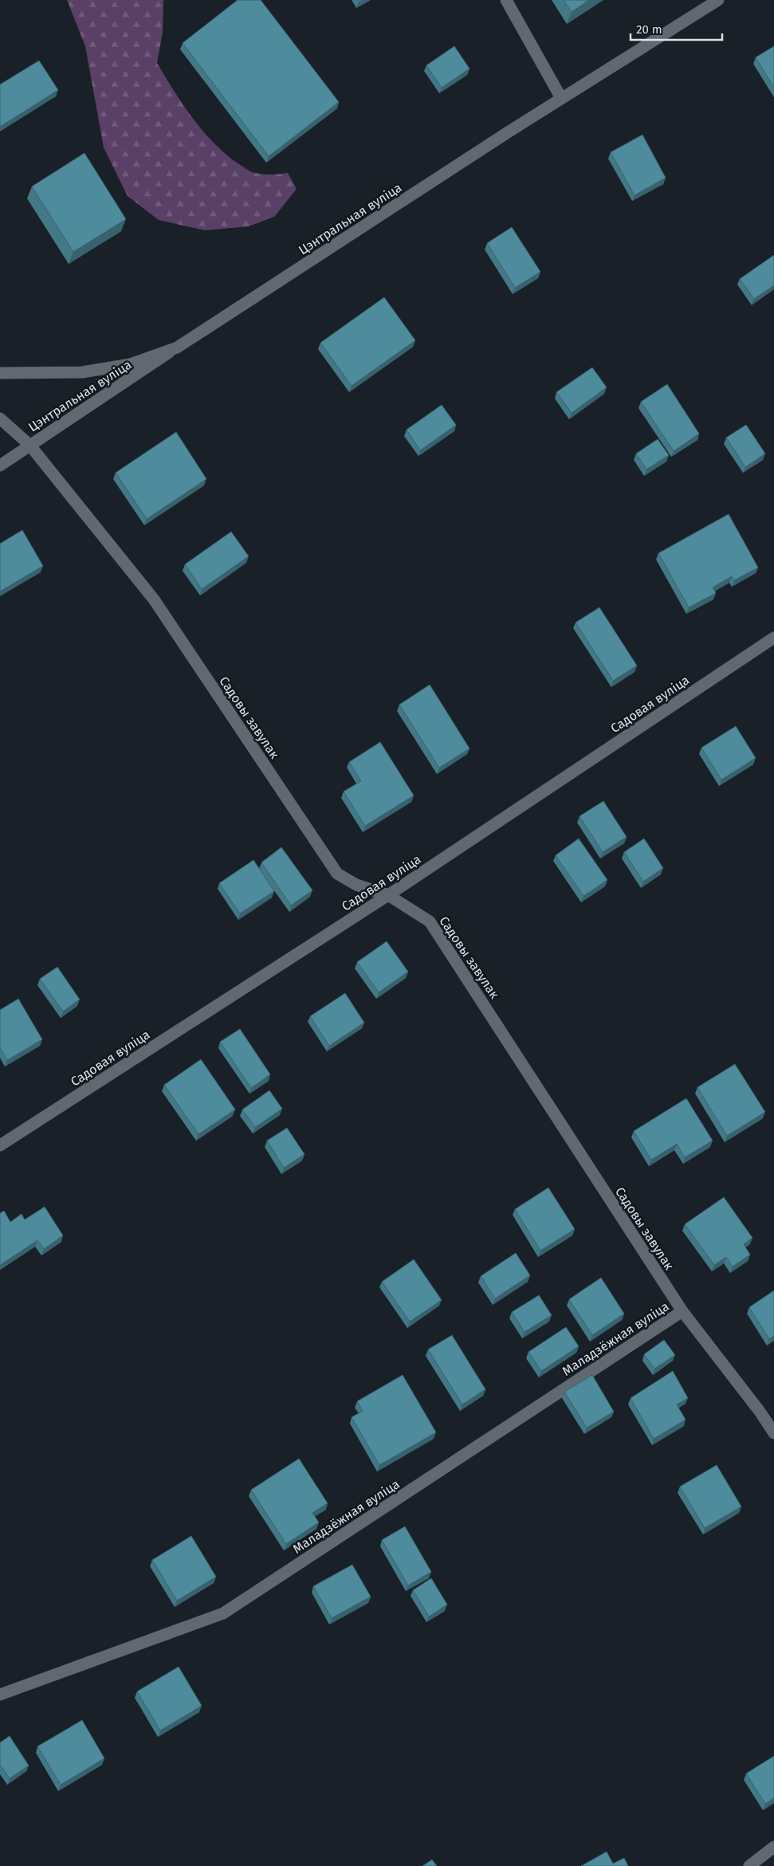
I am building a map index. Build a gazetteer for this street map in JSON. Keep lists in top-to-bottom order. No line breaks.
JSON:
{"streets":{"street":["Цэнтральная вуліца","Садовая вуліца","Садовы завулак","Маладзёжная вуліца"]},"crossings":[["Цэнтральная вуліца","Садовы завулак"],["Садовая вуліца","Садовы завулак"],["Садовы завулак","Маладзёжная вуліца"]],"scale_bar":"20 m"}
